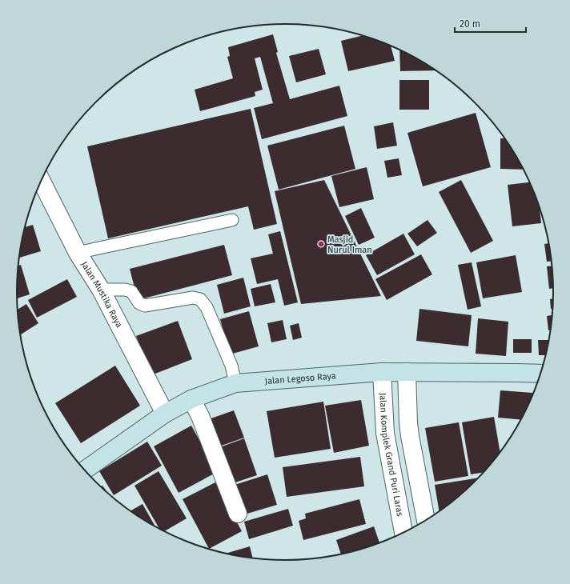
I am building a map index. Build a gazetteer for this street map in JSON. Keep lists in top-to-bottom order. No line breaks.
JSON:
{"streets":{"street":["Jalan Mustika Raya","Jalan Legoso Raya","Jalan Komplek Grand Puri Laras"]},"crossings":[["Jalan Mustika Raya","Jalan Legoso Raya"],["Jalan Legoso Raya","Jalan Komplek Grand Puri Laras"]],"places":["Masjid Nurul Iman"],"scale_bar":"20 m"}
